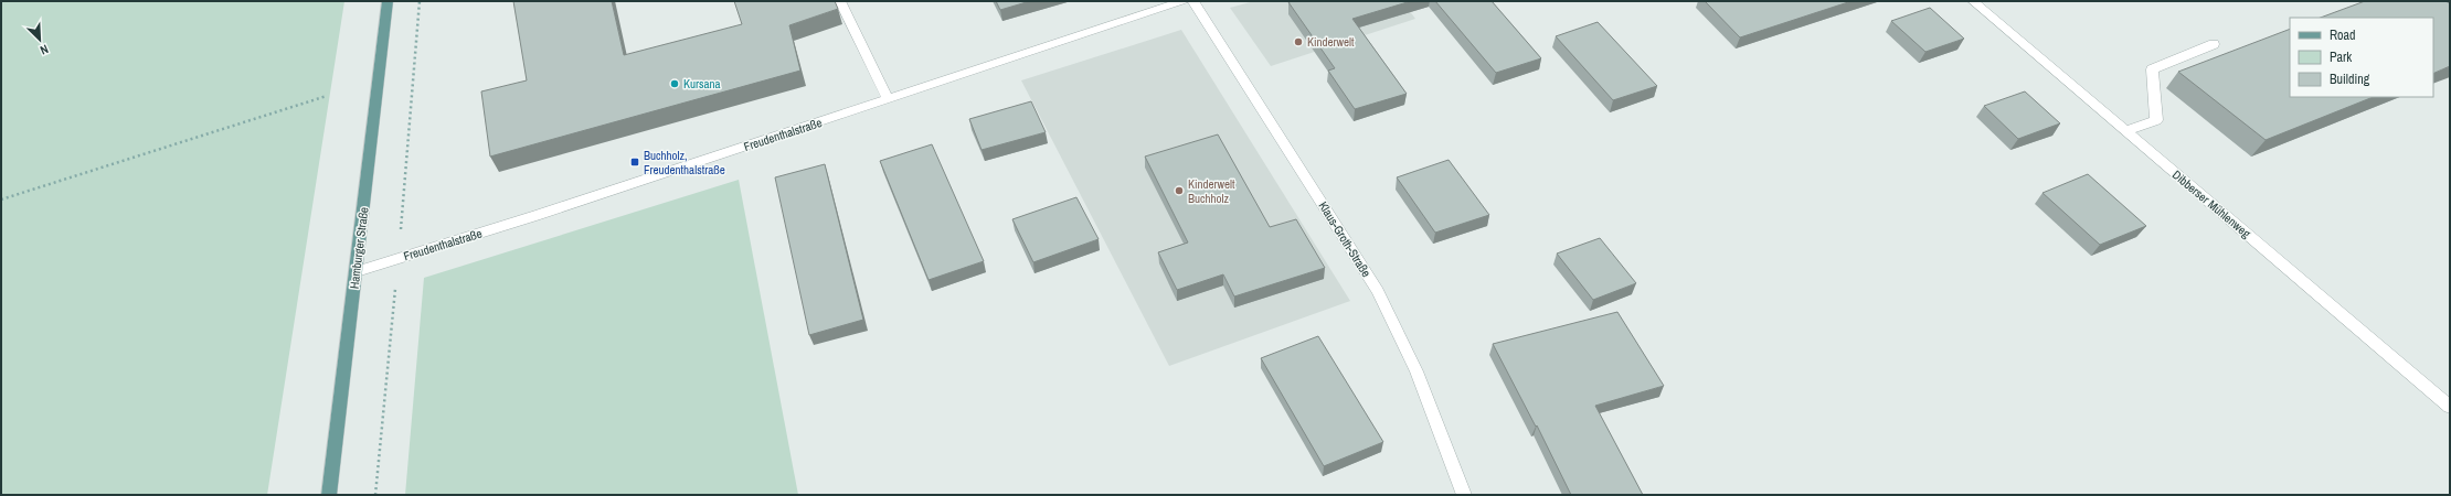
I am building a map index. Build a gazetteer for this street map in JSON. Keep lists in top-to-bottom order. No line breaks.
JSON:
{"streets":{"main road":["Hamburger Straße"],"street":["Freudenthalstraße","Dibberser Mühlenweg","Klaus-Groth-Straße"]},"crossings":[["Freudenthalstraße","Hamburger Straße"]],"places":{"other":["Kinderwelt","Kursana","Kinderwelt Buchholz"],"transit":["Buchholz, Freudenthalstraße"]},"legend":["Road","Park","Building"],"north":"bottom right"}
